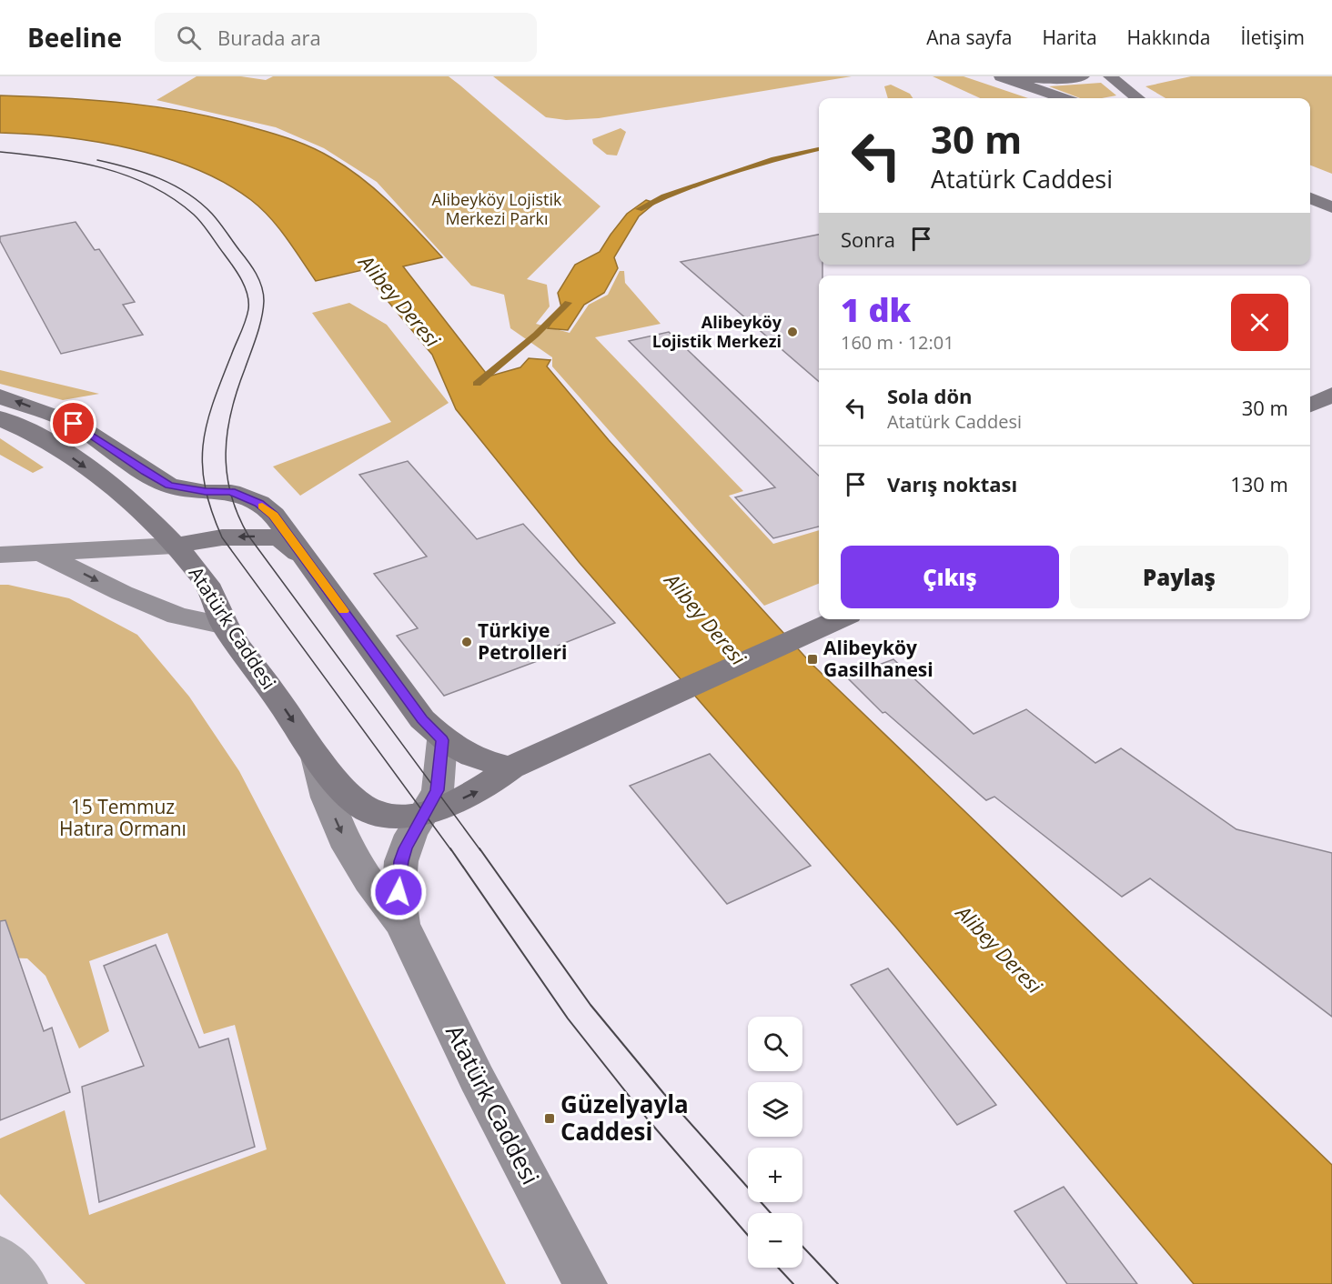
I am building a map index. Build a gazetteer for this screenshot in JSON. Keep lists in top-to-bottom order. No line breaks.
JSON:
{"streets":{"main road":["Atatürk Caddesi"]},"water":["Alibey Deresi"],"parks":["Alibeyköy Lojistik Merkezi Parkı","15 Temmuz Hatıra Ormanı"],"places":{"other":["Alibeyköy Lojistik Merkezi","Türkiye Petrolleri"],"transit":["Alibeyköy Gasilhanesi","Güzelyayla Caddesi"]},"page":{"header":"Beeline","search":"Burada ara","nav":["Ana sayfa","Harita","Hakkında","İletişim"],"turn":["30 m","Atatürk Caddesi"],"then":"Sonra","heading":["1 dk","160 m · 12:01"],"list":[{"name":"Sola dön","note":"Atatürk Caddesi","value":"30 m"},{"name":"Varış noktası","value":"130 m"}],"buttons":["Çıkış","Paylaş"],"map_buttons":["+","−"]}}
